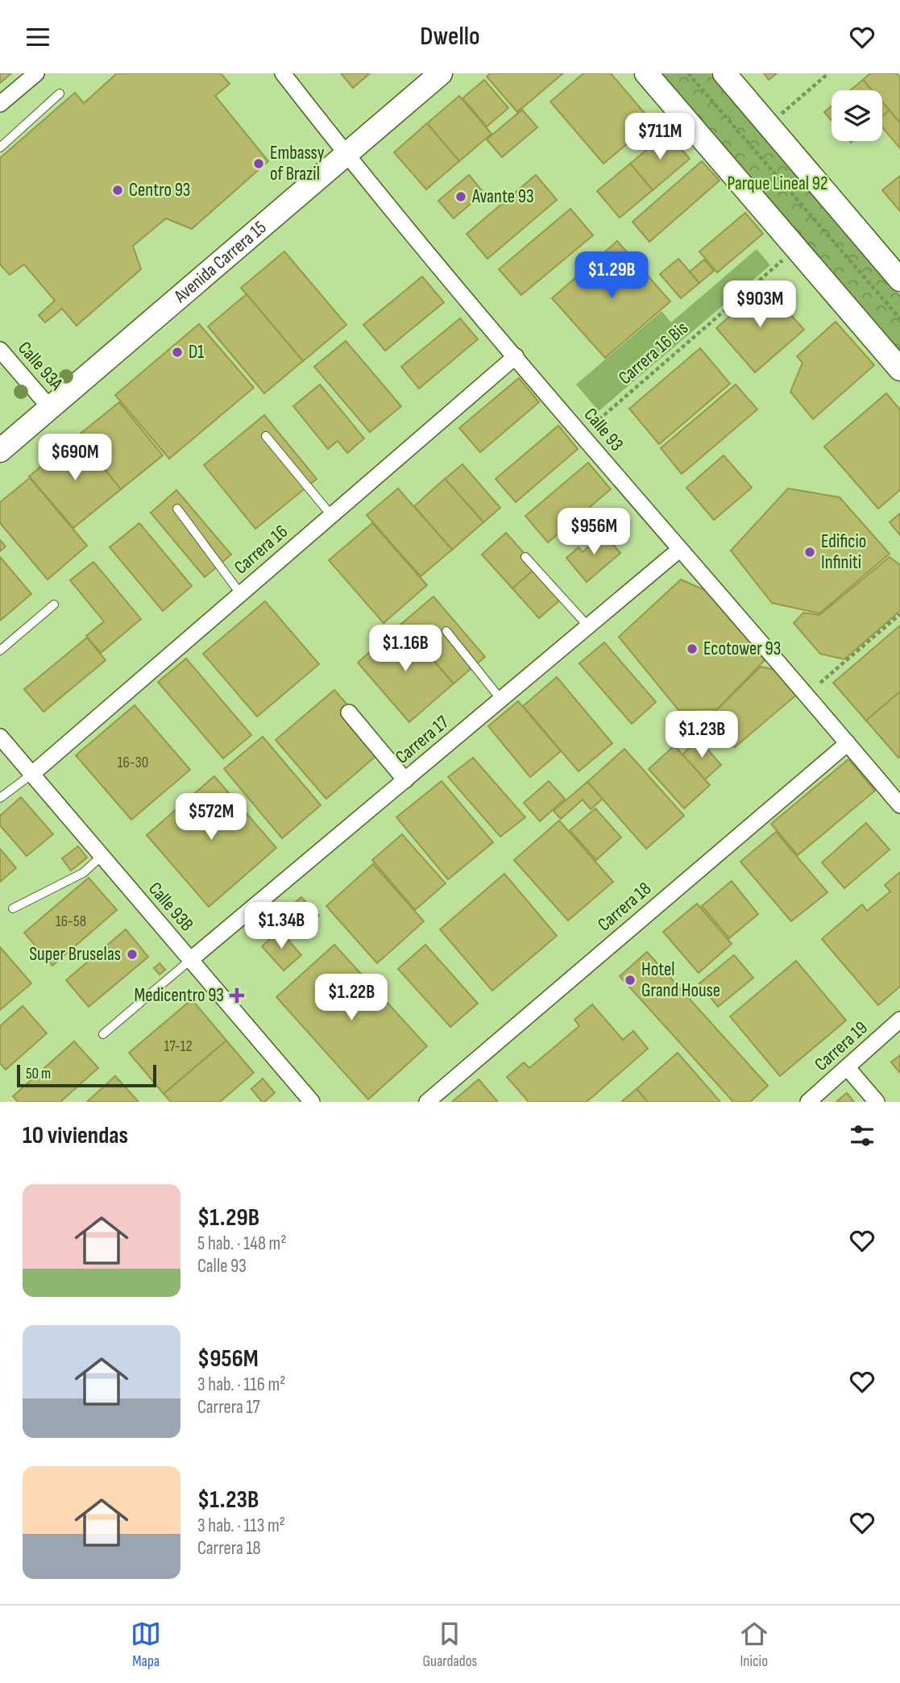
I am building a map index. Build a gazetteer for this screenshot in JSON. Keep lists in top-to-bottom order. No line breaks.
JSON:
{"streets":{"main road":["Avenida Carrera 15"],"street":["Calle 93A","Calle 93","Carrera 16","Carrera 17","Calle 93B","Carrera 18","Carrera 19"],"path":["Carrera 16 Bis"]},"crossings":[["Avenida Carrera 15","Calle 93A"],["Avenida Carrera 15","Calle 93"],["Carrera 16 Bis","Calle 93"],["Calle 93","Carrera 16"],["Calle 93","Carrera 17"],["Calle 93","Carrera 18"],["Carrera 16","Calle 93B"],["Carrera 17","Calle 93B"]],"parks":["Parque Lineal 92"],"places":{"other":["Embassy of Brazil","Centro 93","Avante 93","D1","Edificio Infiniti","Ecotower 93","Super Bruselas","Hotel Grand House"],"health":["Medicentro 93"]},"house_numbers":["16-30","16-58","17-12"],"scale_bar":"50 m","page":{"header":"Dwello","price":["$711M","$1.29B","$903M","$690M","$956M","$1.16B","$1.23B","$572M","$1.34B","$1.22B"],"scale":"50 m","heading":"10 viviendas","list":[{"name":"$1.29B","note":"5 hab. · 148 m² · Calle 93"},{"name":"$956M","note":"3 hab. · 116 m² · Carrera 17"},{"name":"$1.23B","note":"3 hab. · 113 m² · Carrera 18"}],"tabs":["Mapa","Guardados","Inicio"]}}
